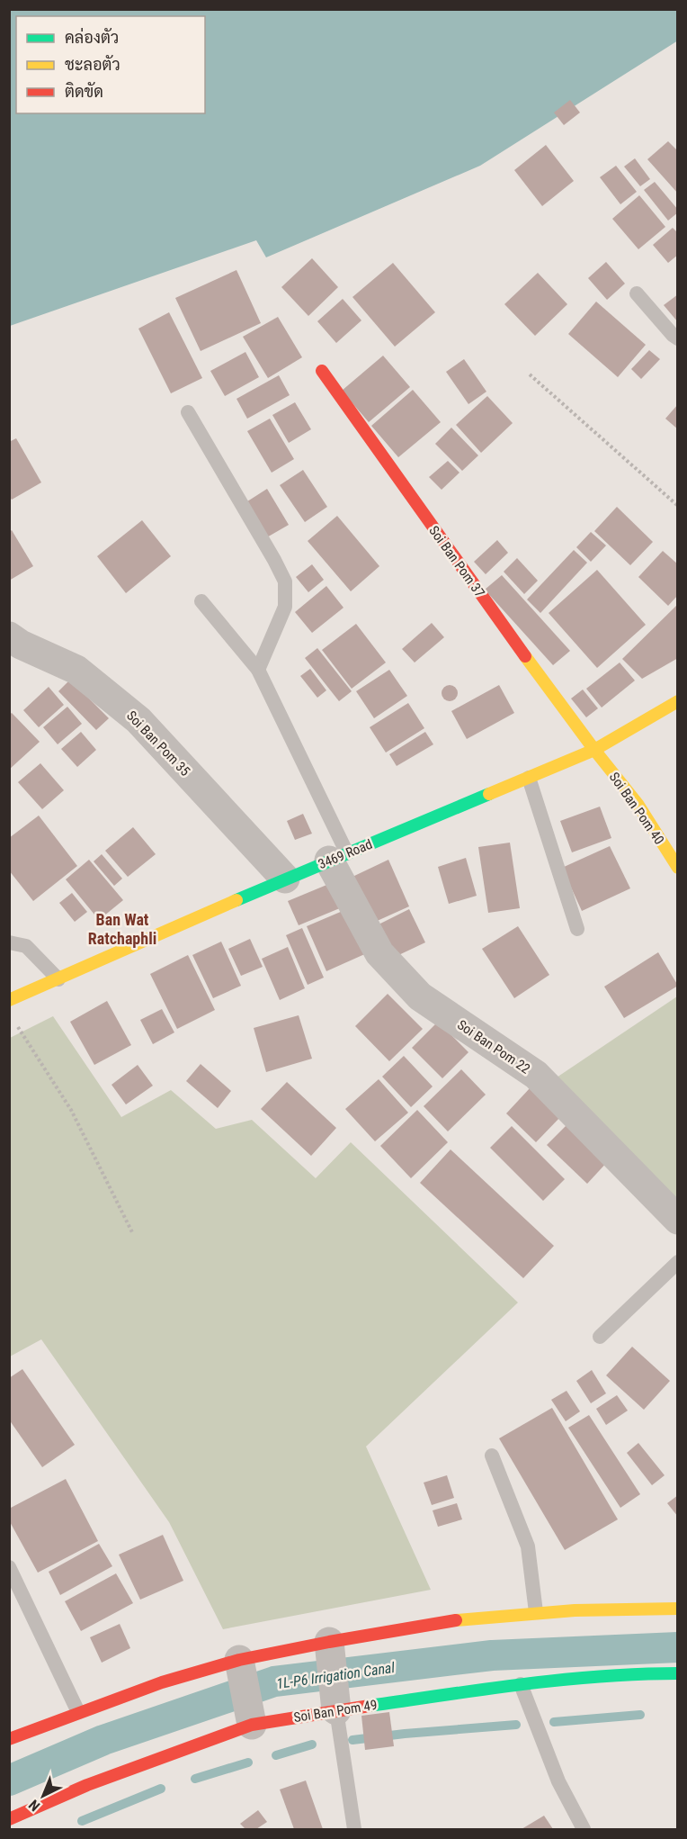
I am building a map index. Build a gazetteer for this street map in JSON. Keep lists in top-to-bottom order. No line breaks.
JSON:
{"streets":{"street":["Soi Ban Pom 37","Soi Ban Pom 35","Soi Ban Pom 40","3469 Road","Soi Ban Pom 22","Soi Ban Pom 49"]},"crossings":[["Soi Ban Pom 37","Soi Ban Pom 40"],["Soi Ban Pom 37","3469 Road"],["Soi Ban Pom 35","3469 Road"],["Soi Ban Pom 40","3469 Road"],["3469 Road","Soi Ban Pom 22"]],"districts":["Ban Wat Ratchaphli"],"water":["1L-P6 Irrigation Canal"],"legend":["คล่องตัว","ชะลอตัว","ติดขัด"],"north":"bottom left"}
